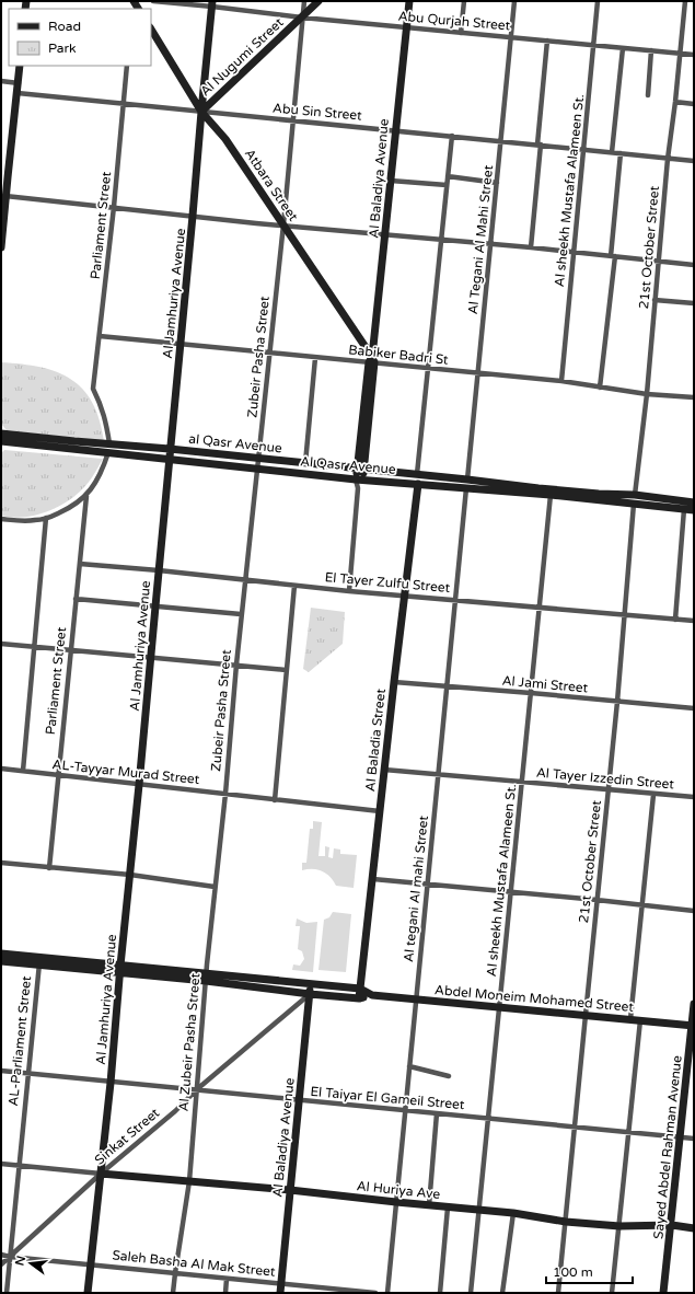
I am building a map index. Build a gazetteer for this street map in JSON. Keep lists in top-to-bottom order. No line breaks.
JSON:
{"streets":{"street":["Abu Qurjah Street","Al Nugumi Street","Abu Sin Street","Al Baladiya Avenue","Atbara Street","Al sheekh Mustafa Alameen St.","Parliament Street","Al Tegani Al Mahi Street","21st October Street","Al Jamhuriya Avenue","Babiker Badri St","Zubeir Pasha Street","al Qasr Avenue","Al Qasr Avenue","El Tayer Zulfu Street","Al Jami Street","Al Baladia Street","AL-Tayyar Murad Street","Al Tayer Izzedin Street","Al tegani Al mahi Street","Abdel Moneim Mohamed Street","AL-Parliament Street","Al Zubeir Pasha Street","El Taiyar El Gameil Street","Sinkat Street","Sayed Abdel Rahman Avenue","Al Huriya Ave","Saleh Basha Al Mak Street"]},"crossings":[["Abu Qurjah Street","Al Nugumi Street"],["Abu Qurjah Street","Al Baladiya Avenue"],["Abu Qurjah Street","Al sheekh Mustafa Alameen St."],["Abu Qurjah Street","Al Tegani Al Mahi Street"],["Abu Qurjah Street","21st October Street"],["Abu Qurjah Street","Al Jamhuriya Avenue"],["Abu Qurjah Street","Zubeir Pasha Street"],["Al Nugumi Street","Abu Sin Street"],["Al Nugumi Street","Atbara Street"],["Al Nugumi Street","Al Jamhuriya Avenue"],["Al Nugumi Street","Zubeir Pasha Street"],["Abu Sin Street","Al Baladiya Avenue"],["Abu Sin Street","Atbara Street"],["Abu Sin Street","Al sheekh Mustafa Alameen St."],["Abu Sin Street","Parliament Street"],["Abu Sin Street","Al Tegani Al Mahi Street"],["Abu Sin Street","21st October Street"],["Abu Sin Street","Al Jamhuriya Avenue"],["Abu Sin Street","Zubeir Pasha Street"],["Al Baladiya Avenue","Atbara Street"],["Al Baladiya Avenue","Babiker Badri St"],["Al Baladiya Avenue","al Qasr Avenue"],["Al Baladiya Avenue","Al Qasr Avenue"],["Al Baladiya Avenue","El Tayer Zulfu Street"],["Al Baladiya Avenue","El Taiyar El Gameil Street"],["Al Baladiya Avenue","Sinkat Street"],["Al Baladiya Avenue","Al Huriya Ave"],["Al Baladiya Avenue","Saleh Basha Al Mak Street"],["Atbara Street","Al Jamhuriya Avenue"],["Atbara Street","Babiker Badri St"],["Atbara Street","Zubeir Pasha Street"],["Al sheekh Mustafa Alameen St.","Babiker Badri St"],["Al sheekh Mustafa Alameen St.","Al Qasr Avenue"],["Al sheekh Mustafa Alameen St.","El Tayer Zulfu Street"],["Al sheekh Mustafa Alameen St.","Al Jami Street"],["Al sheekh Mustafa Alameen St.","Al Tayer Izzedin Street"],["Al sheekh Mustafa Alameen St.","Abdel Moneim Mohamed Street"],["Al sheekh Mustafa Alameen St.","El Taiyar El Gameil Street"],["Al sheekh Mustafa Alameen St.","Al Huriya Ave"],["Parliament Street","Babiker Badri St"],["Parliament Street","al Qasr Avenue"],["Parliament Street","El Tayer Zulfu Street"],["Parliament Street","AL-Tayyar Murad Street"],["Al Tegani Al Mahi Street","Babiker Badri St"],["Al Tegani Al Mahi Street","al Qasr Avenue"],["Al Tegani Al Mahi Street","Al Qasr Avenue"],["Al Tegani Al Mahi Street","Al tegani Al mahi Street"],["21st October Street","Babiker Badri St"],["21st October Street","Al Qasr Avenue"],["21st October Street","El Tayer Zulfu Street"],["21st October Street","Al Jami Street"],["21st October Street","Al Tayer Izzedin Street"],["21st October Street","Abdel Moneim Mohamed Street"],["21st October Street","El Taiyar El Gameil Street"],["21st October Street","Al Huriya Ave"],["Al Jamhuriya Avenue","Babiker Badri St"],["Al Jamhuriya Avenue","al Qasr Avenue"],["Al Jamhuriya Avenue","Al Qasr Avenue"],["Al Jamhuriya Avenue","El Tayer Zulfu Street"],["Al Jamhuriya Avenue","AL-Tayyar Murad Street"],["Al Jamhuriya Avenue","El Taiyar El Gameil Street"],["Al Jamhuriya Avenue","Sinkat Street"],["Al Jamhuriya Avenue","Al Huriya Ave"],["Al Jamhuriya Avenue","Saleh Basha Al Mak Street"],["Babiker Badri St","Zubeir Pasha Street"],["Zubeir Pasha Street","al Qasr Avenue"],["Zubeir Pasha Street","Al Qasr Avenue"],["Zubeir Pasha Street","El Tayer Zulfu Street"],["Zubeir Pasha Street","AL-Tayyar Murad Street"],["Zubeir Pasha Street","Al Zubeir Pasha Street"],["al Qasr Avenue","Al Qasr Avenue"],["al Qasr Avenue","Al tegani Al mahi Street"],["Al Qasr Avenue","Al Baladia Street"],["Al Qasr Avenue","Al tegani Al mahi Street"],["El Tayer Zulfu Street","Al Baladia Street"],["El Tayer Zulfu Street","Al tegani Al mahi Street"],["Al Jami Street","Al Baladia Street"],["Al Jami Street","Al tegani Al mahi Street"],["Al Baladia Street","AL-Tayyar Murad Street"],["Al Baladia Street","Al Tayer Izzedin Street"],["AL-Tayyar Murad Street","Al Zubeir Pasha Street"],["Al Tayer Izzedin Street","Al tegani Al mahi Street"],["Al tegani Al mahi Street","Abdel Moneim Mohamed Street"],["Al tegani Al mahi Street","El Taiyar El Gameil Street"],["Al tegani Al mahi Street","Al Huriya Ave"],["Abdel Moneim Mohamed Street","Sayed Abdel Rahman Avenue"],["AL-Parliament Street","El Taiyar El Gameil Street"],["AL-Parliament Street","Sinkat Street"],["AL-Parliament Street","Saleh Basha Al Mak Street"],["Al Zubeir Pasha Street","El Taiyar El Gameil Street"],["Al Zubeir Pasha Street","Sinkat Street"],["Al Zubeir Pasha Street","Al Huriya Ave"],["Al Zubeir Pasha Street","Saleh Basha Al Mak Street"],["El Taiyar El Gameil Street","Sinkat Street"],["El Taiyar El Gameil Street","Sayed Abdel Rahman Avenue"],["Sinkat Street","Al Huriya Ave"],["Sinkat Street","Saleh Basha Al Mak Street"],["Sayed Abdel Rahman Avenue","Al Huriya Ave"]],"legend":["Road","Park"],"scale_bar":"100 m","north":"left"}
